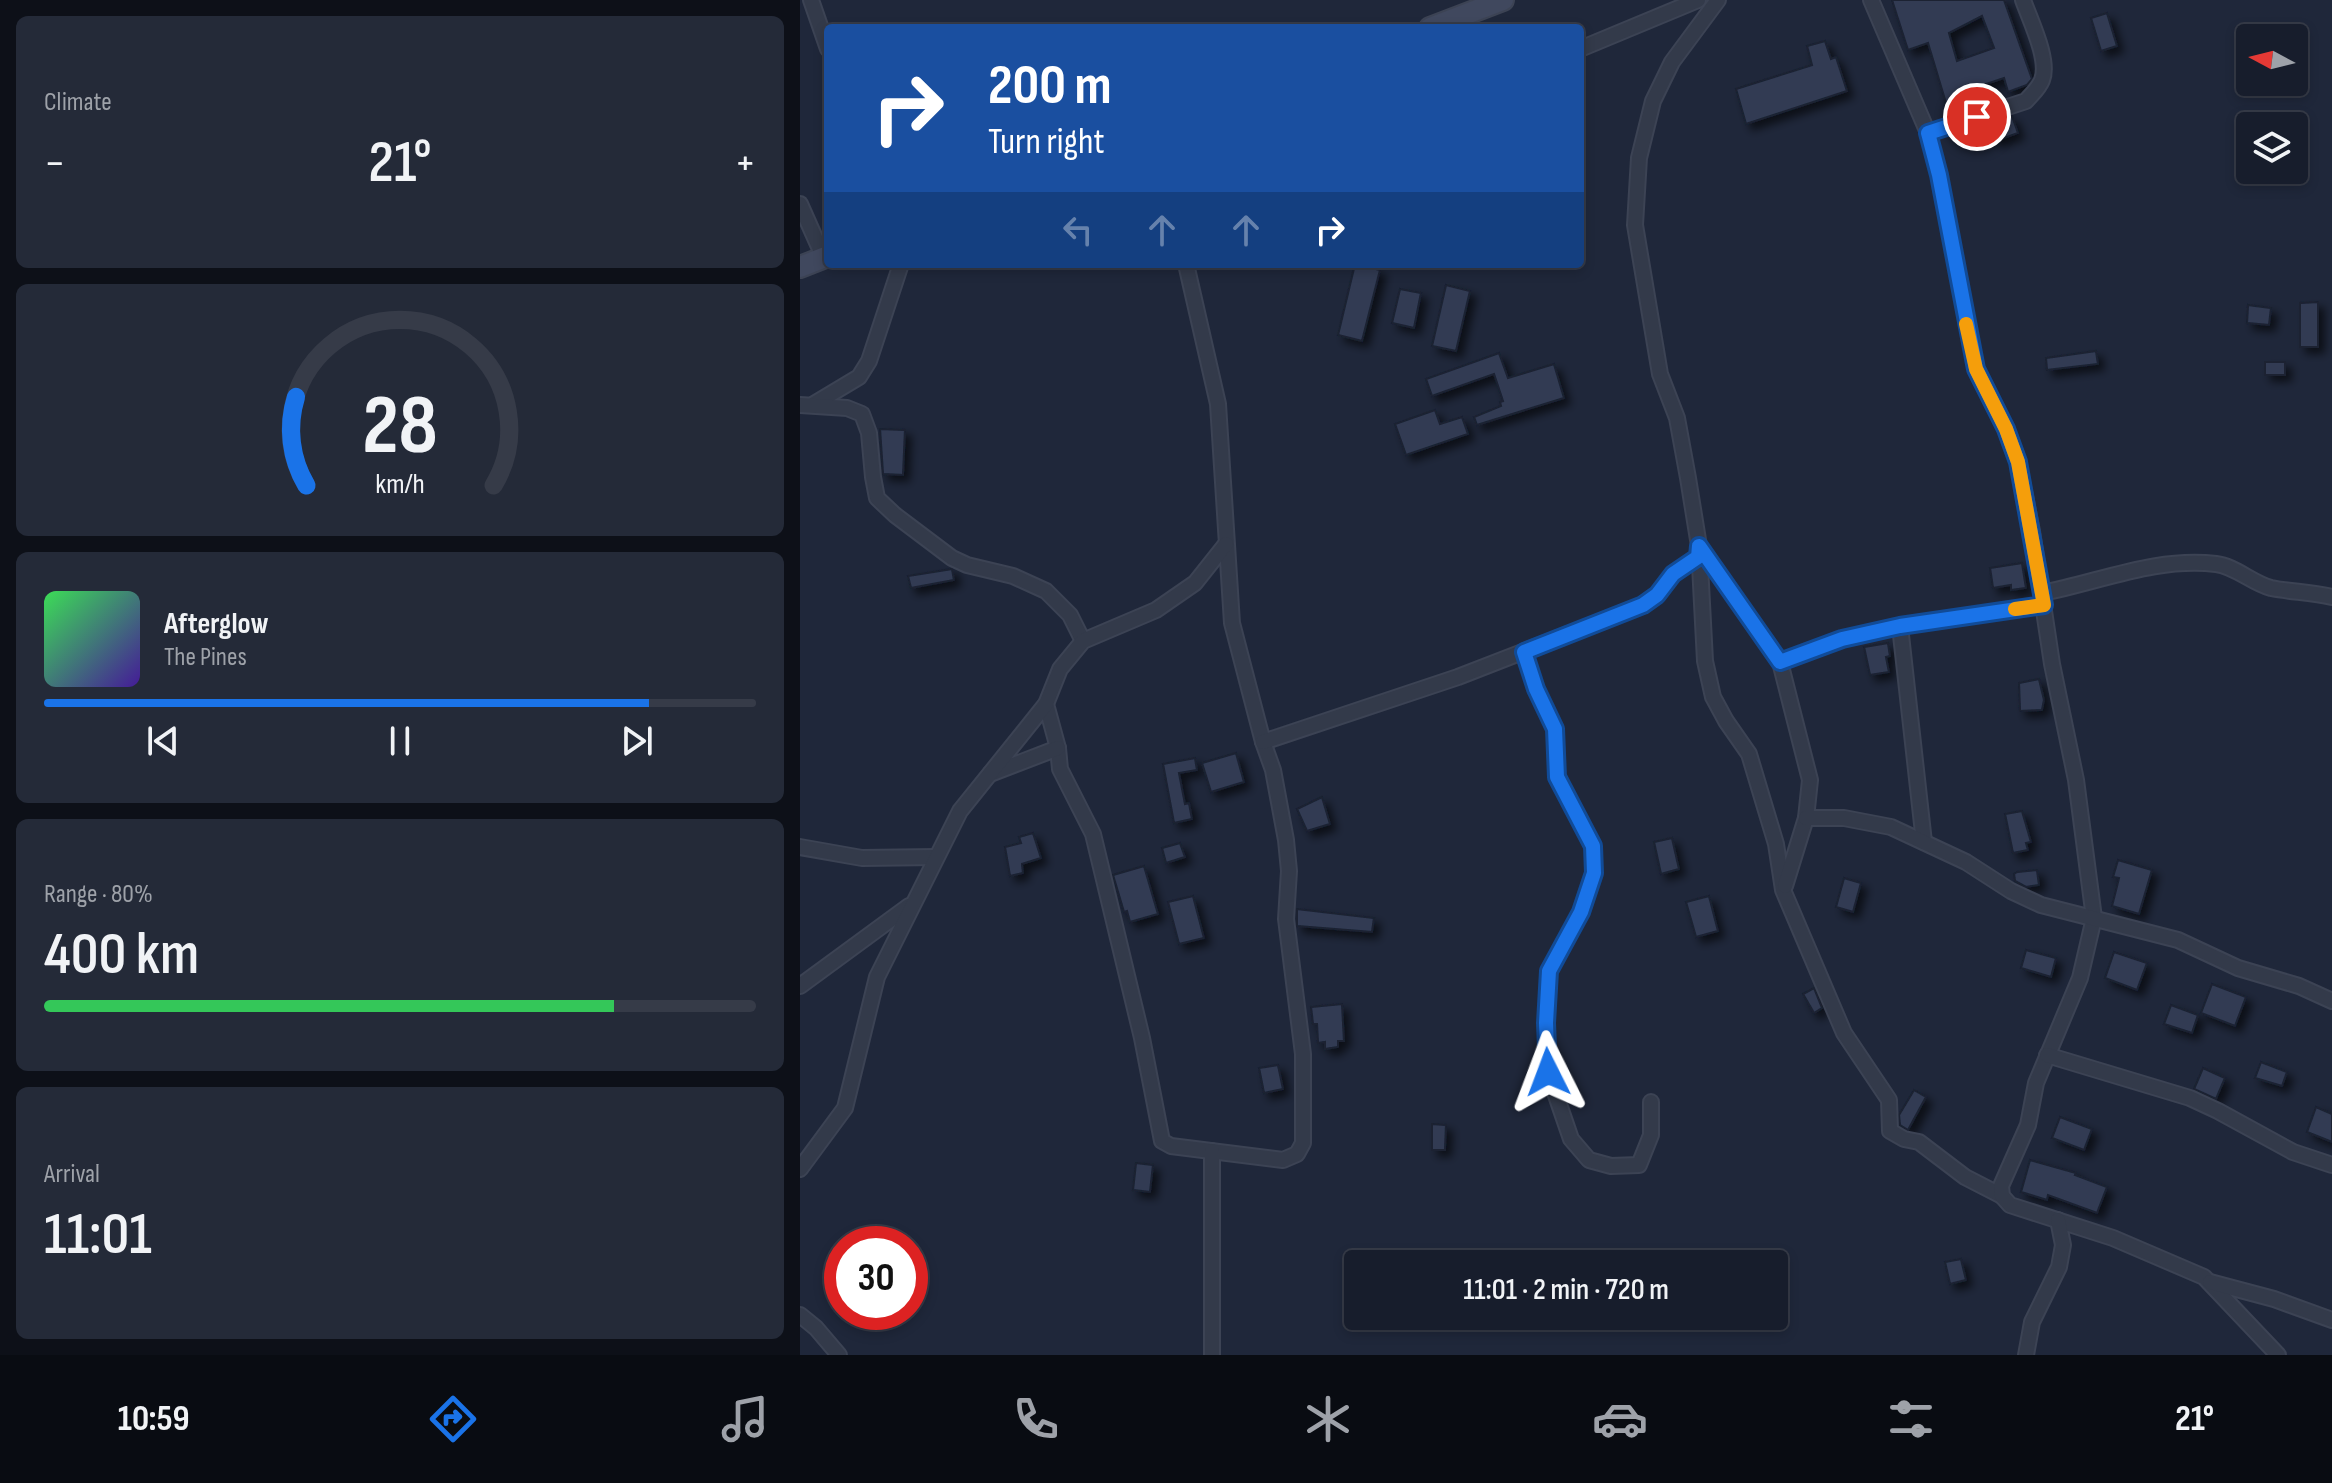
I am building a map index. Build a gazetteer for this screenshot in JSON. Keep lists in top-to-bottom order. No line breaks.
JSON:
{"north":"left","page":{"tile":["Climate",["Range · 80%","400 km"],["Arrival","11:01"]],"turn":["200 m","Turn right"],"heat":["−","21°","+"],"song":["Afterglow","The Pines"],"limit":"30","trip":"11:01 · 2 min · 720 m","tabs":["10:59","21°"],"gauge":["28","km/h"]}}
